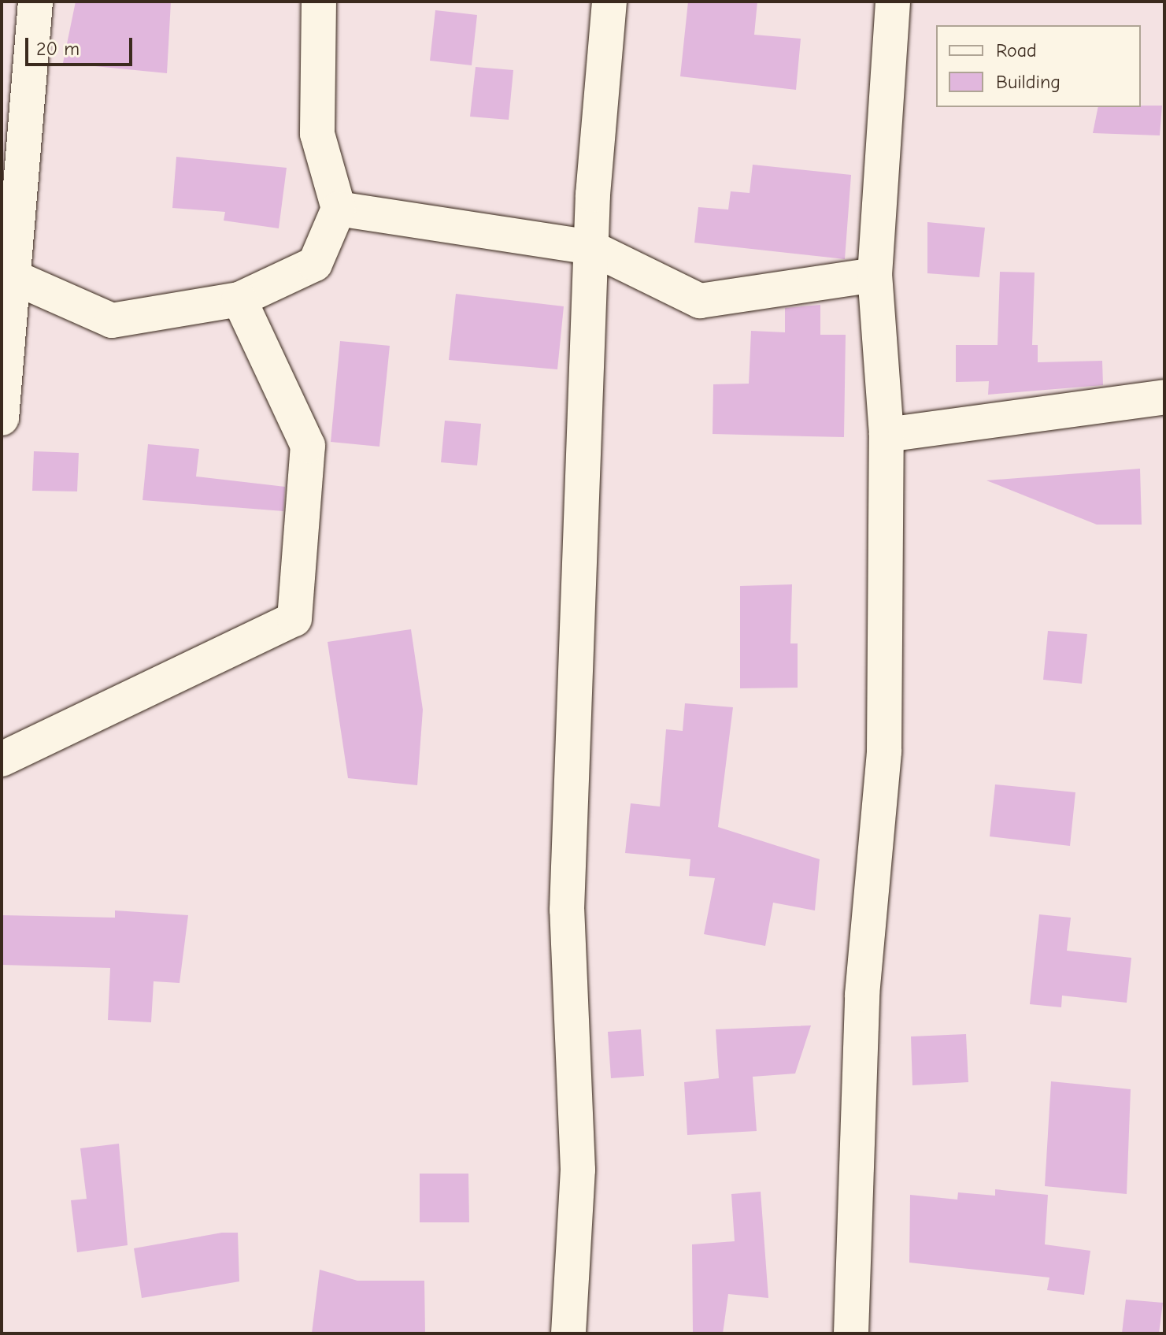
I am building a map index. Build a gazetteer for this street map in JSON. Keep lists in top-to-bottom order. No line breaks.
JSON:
{"legend":["Road","Building"],"scale_bar":"20 m"}
